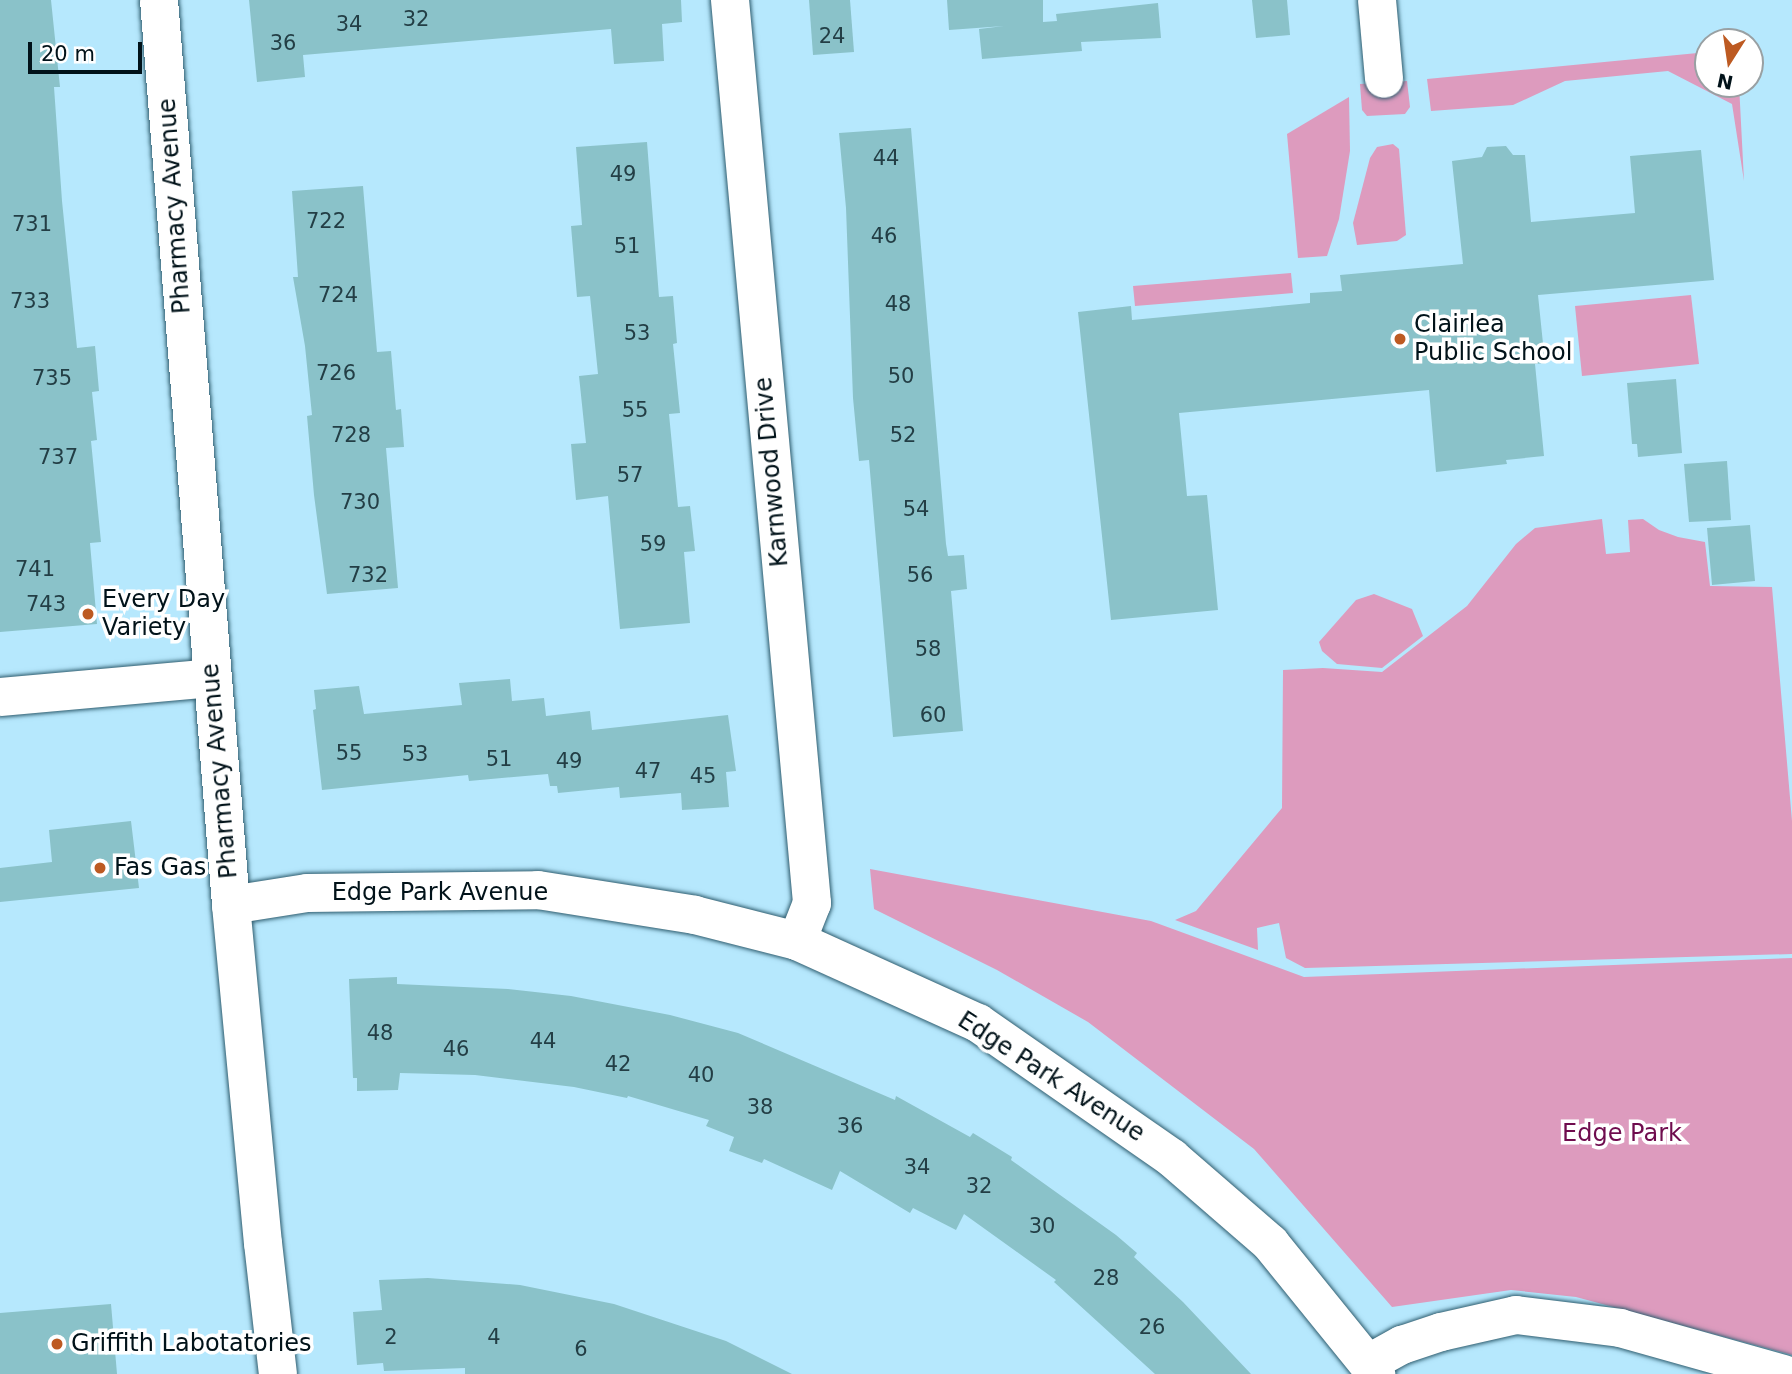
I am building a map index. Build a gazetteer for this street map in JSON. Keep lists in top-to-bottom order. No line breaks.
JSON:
{"streets":{"street":["Pharmacy Avenue","Karnwood Drive","Edge Park Avenue"]},"crossings":[["Pharmacy Avenue","Edge Park Avenue"],["Karnwood Drive","Edge Park Avenue"]],"parks":["Edge Park"],"places":["Clairlea Public School","Every Day Variety","Fas Gas","Griffith Labotatories"],"house_numbers":["32","34","24","36","44","49","722","731","46","51","724","733","48","53","726","50","735","55","728","52","737","57","730","54","59","741","732","56","743","58","60","55","53","51","49","47","45","48","44","46","42","40","38","36","34","32","30","28","26","2","4","6"],"scale_bar":"20 m","north":"bottom"}
